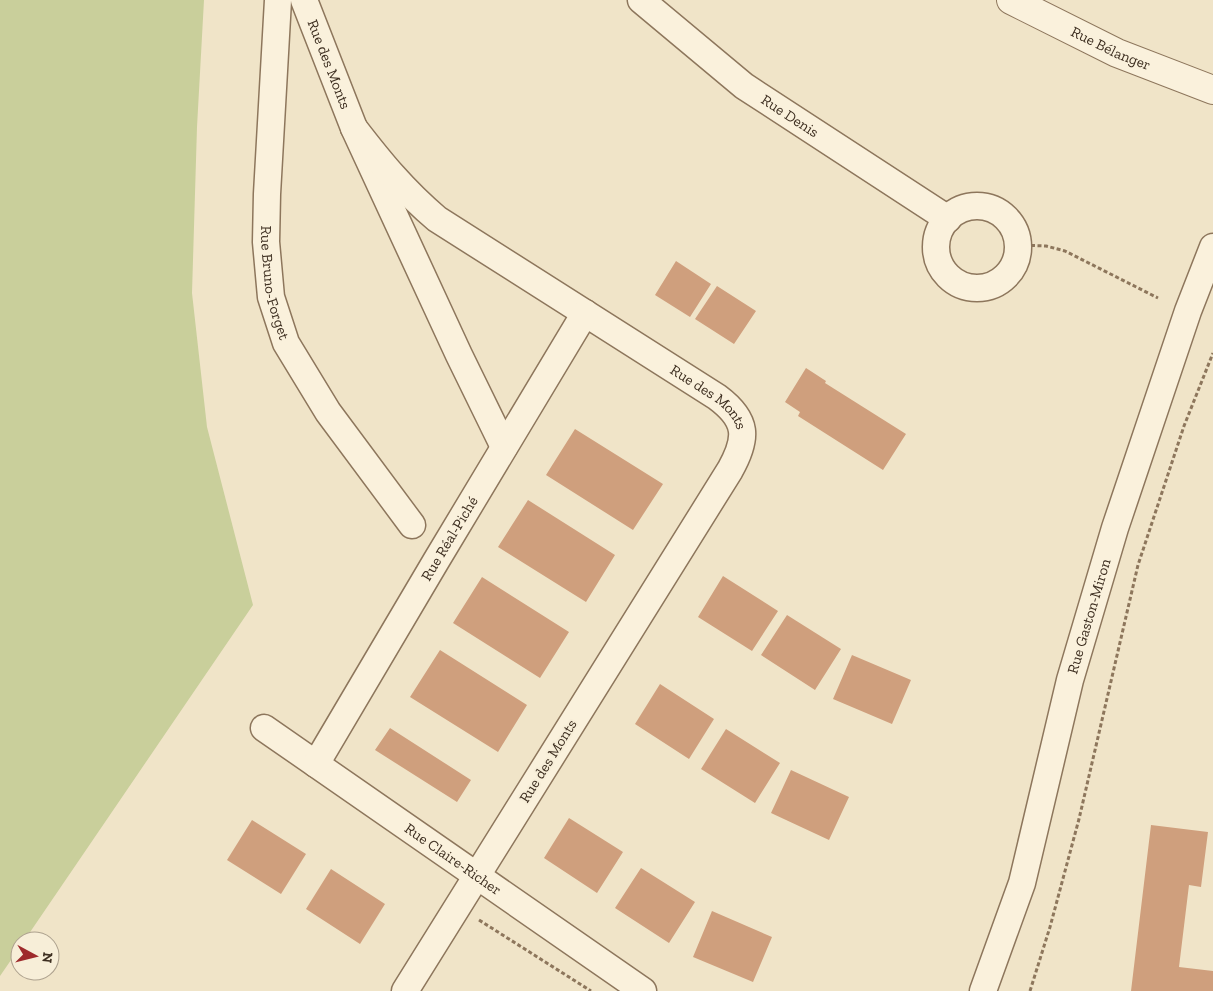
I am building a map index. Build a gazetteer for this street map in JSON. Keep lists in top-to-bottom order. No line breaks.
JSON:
{"streets":{"street":["Rue Bélanger","Rue des Monts","Rue Denis","Rue Bruno-Forget","Rue Réal-Piché","Rue Gaston-Miron","Rue Claire-Richer"]},"crossings":[["Rue des Monts","Rue Réal-Piché"],["Rue des Monts","Rue Claire-Richer"],["Rue Réal-Piché","Rue Claire-Richer"]],"north":"right"}
